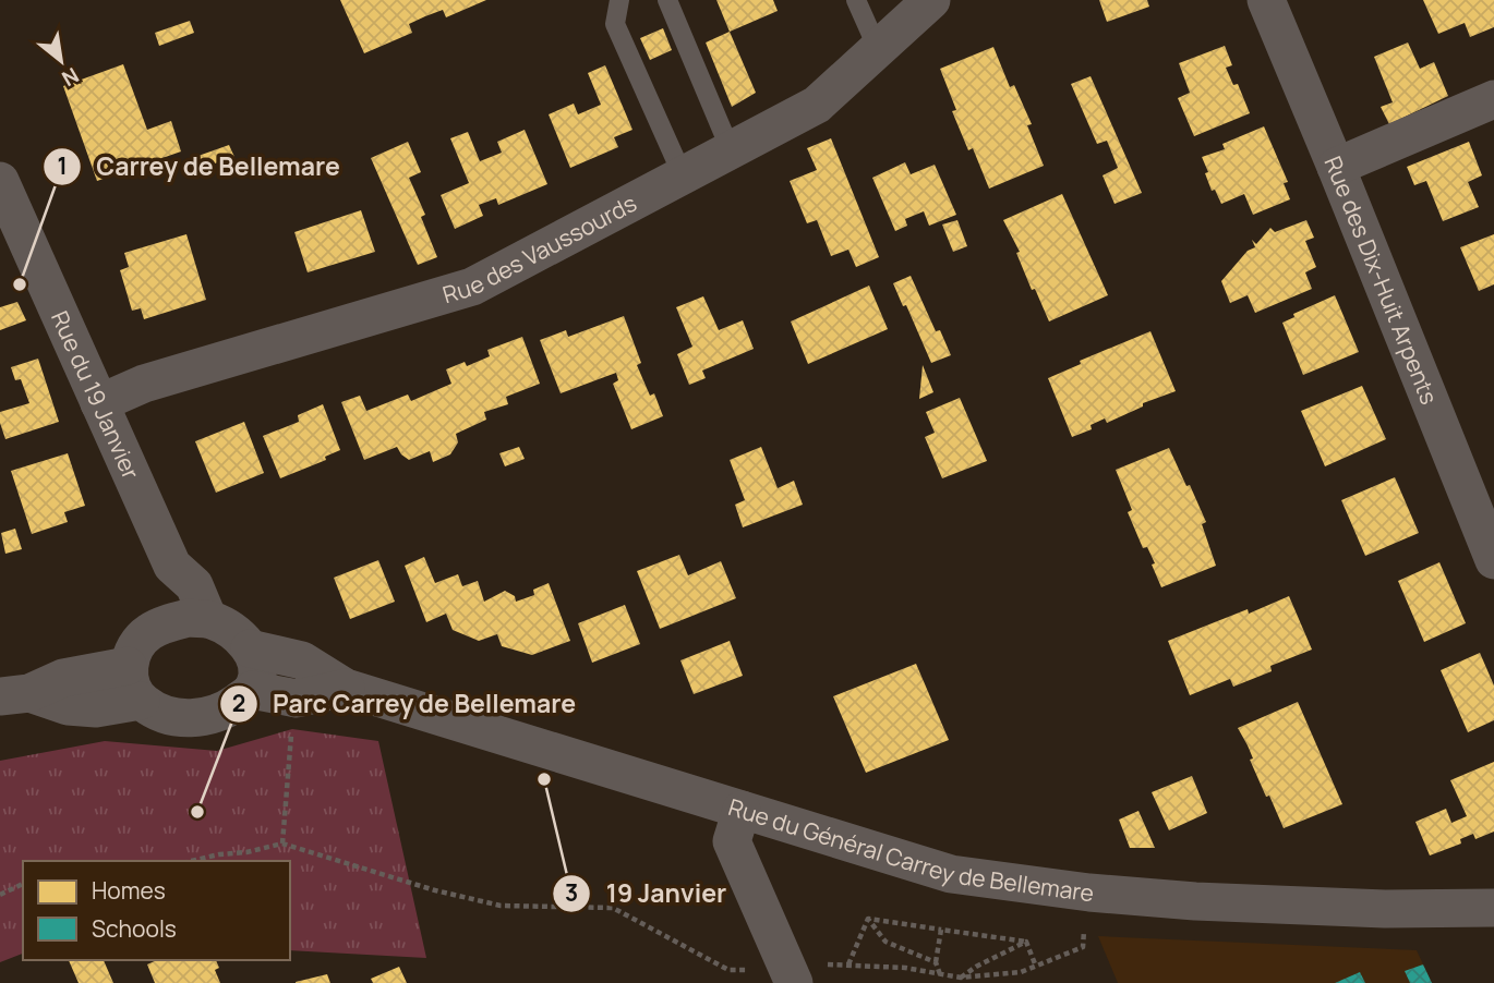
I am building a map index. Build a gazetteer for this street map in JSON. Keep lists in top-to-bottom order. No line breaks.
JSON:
{"streets":{"street":["Rue des Vaussourds","Rue des Dix-Huit Arpents","Rue du 19 Janvier","Rue du Général Carrey de Bellemare"]},"crossings":[["Rue des Vaussourds","Rue du 19 Janvier"],["Rue du 19 Janvier","Rue du Général Carrey de Bellemare"]],"places":["Carrey de Bellemare","19 Janvier","Parc Carrey de Bellemare"],"legend":["Homes","Schools"],"north":"bottom right"}
